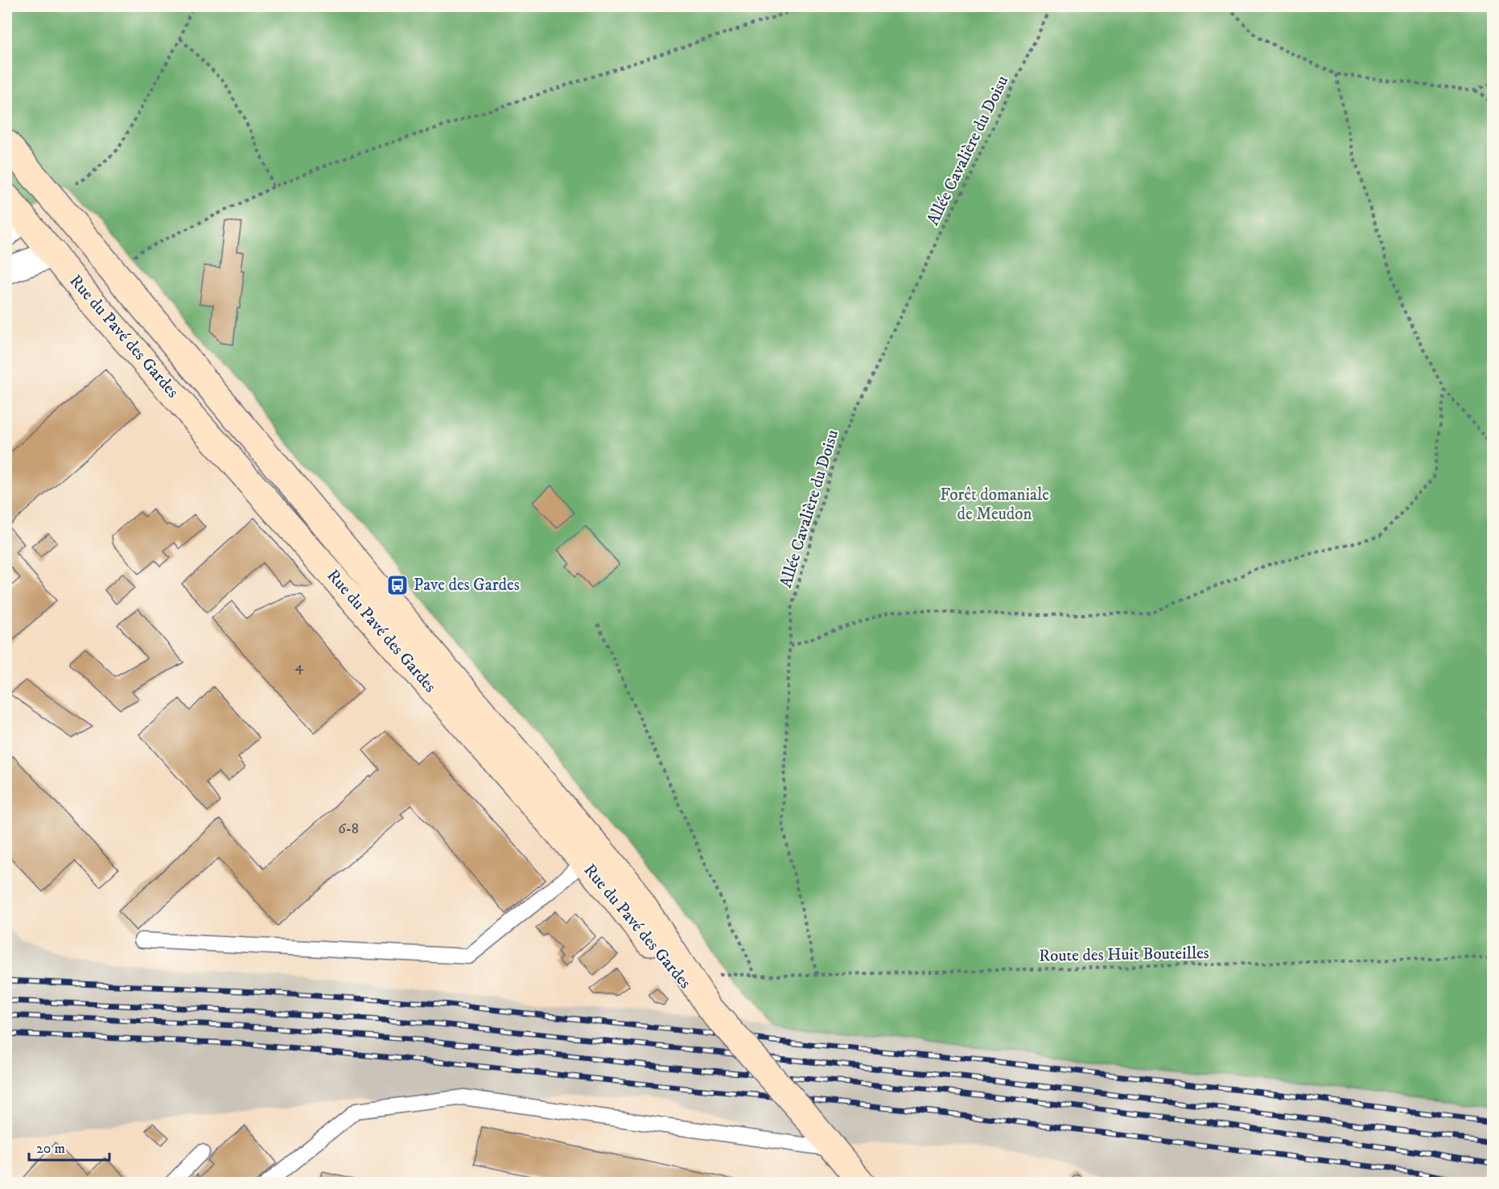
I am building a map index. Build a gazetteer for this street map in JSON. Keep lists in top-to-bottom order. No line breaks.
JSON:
{"streets":{"main road":["Rue du Pavé des Gardes"],"path":["Allée Cavalière du Doisu","Route des Huit Bouteilles"]},"crossings":[["Allée Cavalière du Doisu","Route des Huit Bouteilles"]],"parks":["Forêt domaniale de Meudon"],"places":{"bus stop":["Pave des Gardes"]},"house_numbers":["4","6-8"],"scale_bar":"20 m"}
